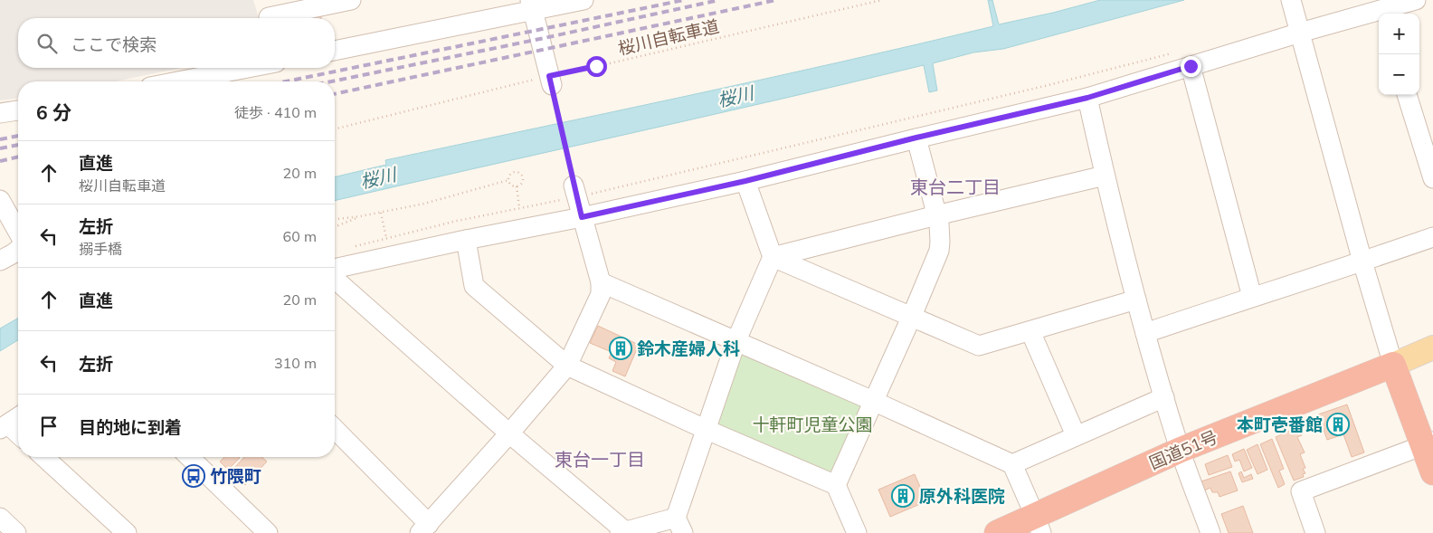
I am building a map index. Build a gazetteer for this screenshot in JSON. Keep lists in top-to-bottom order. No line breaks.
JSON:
{"streets":{"highway":["国道51号"],"path":["桜川自転車道"]},"districts":["東台二丁目","東台一丁目"],"water":["桜川"],"parks":["十軒町児童公園"],"places":{"building":["鈴木産婦人科","本町壱番館","原外科医院"],"bus stop":["竹隈町"]},"page":{"map_buttons":["+","−"],"search":"ここで検索","heading":["6 分","徒歩 · 410 m"],"list":[["直進","桜川自転車道","20 m"],["左折","搦手橋","60 m"],["直進","20 m"],["左折","310 m"],"目的地に到着"]}}
